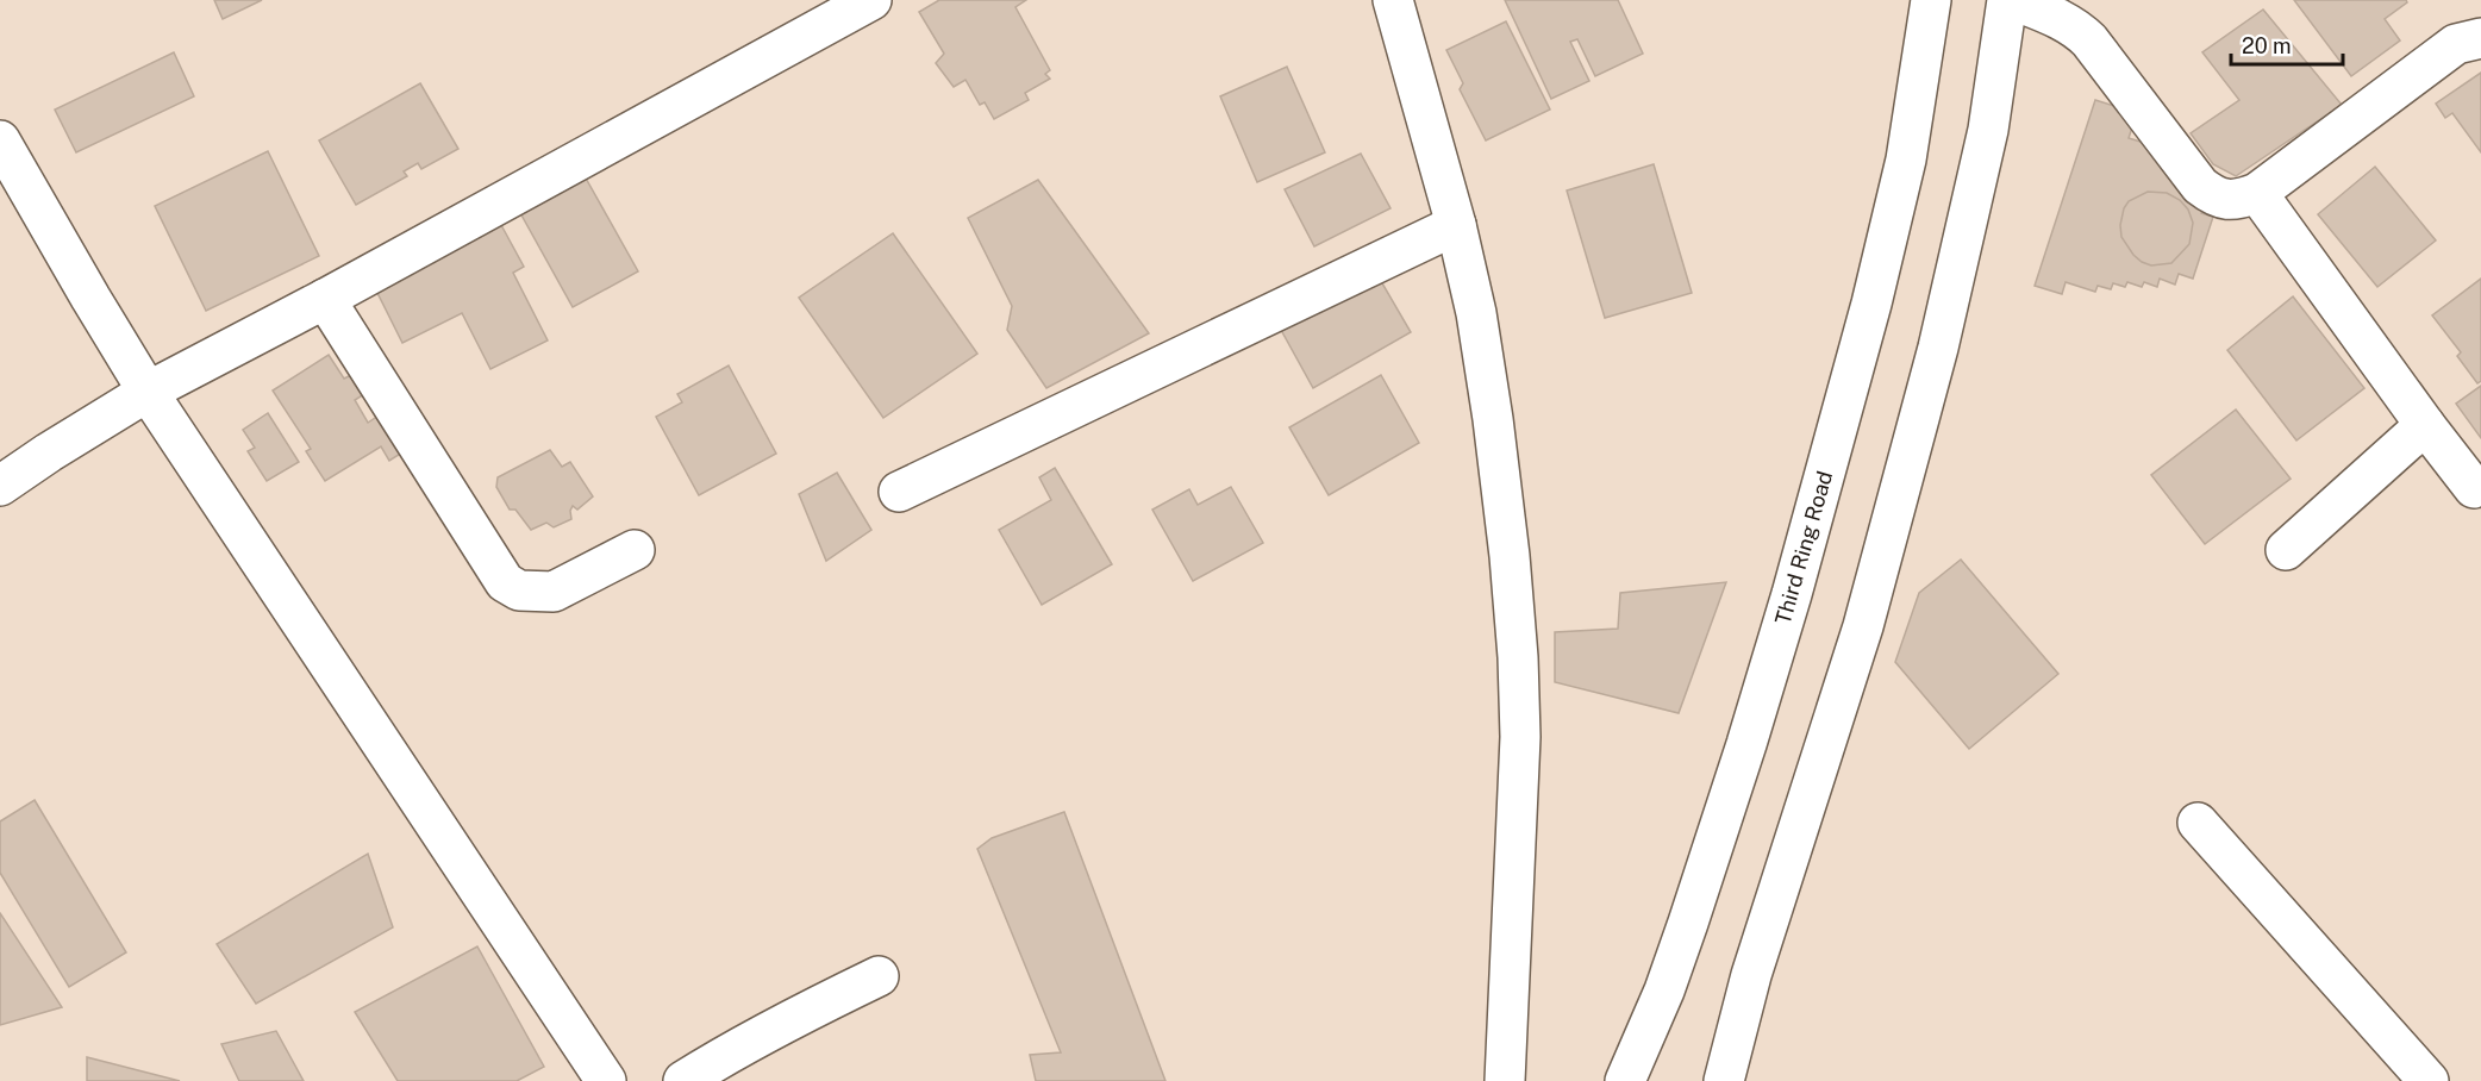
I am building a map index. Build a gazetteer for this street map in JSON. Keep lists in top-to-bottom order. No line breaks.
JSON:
{"streets":{"street":["Third Ring Road"]},"scale_bar":"20 m"}
